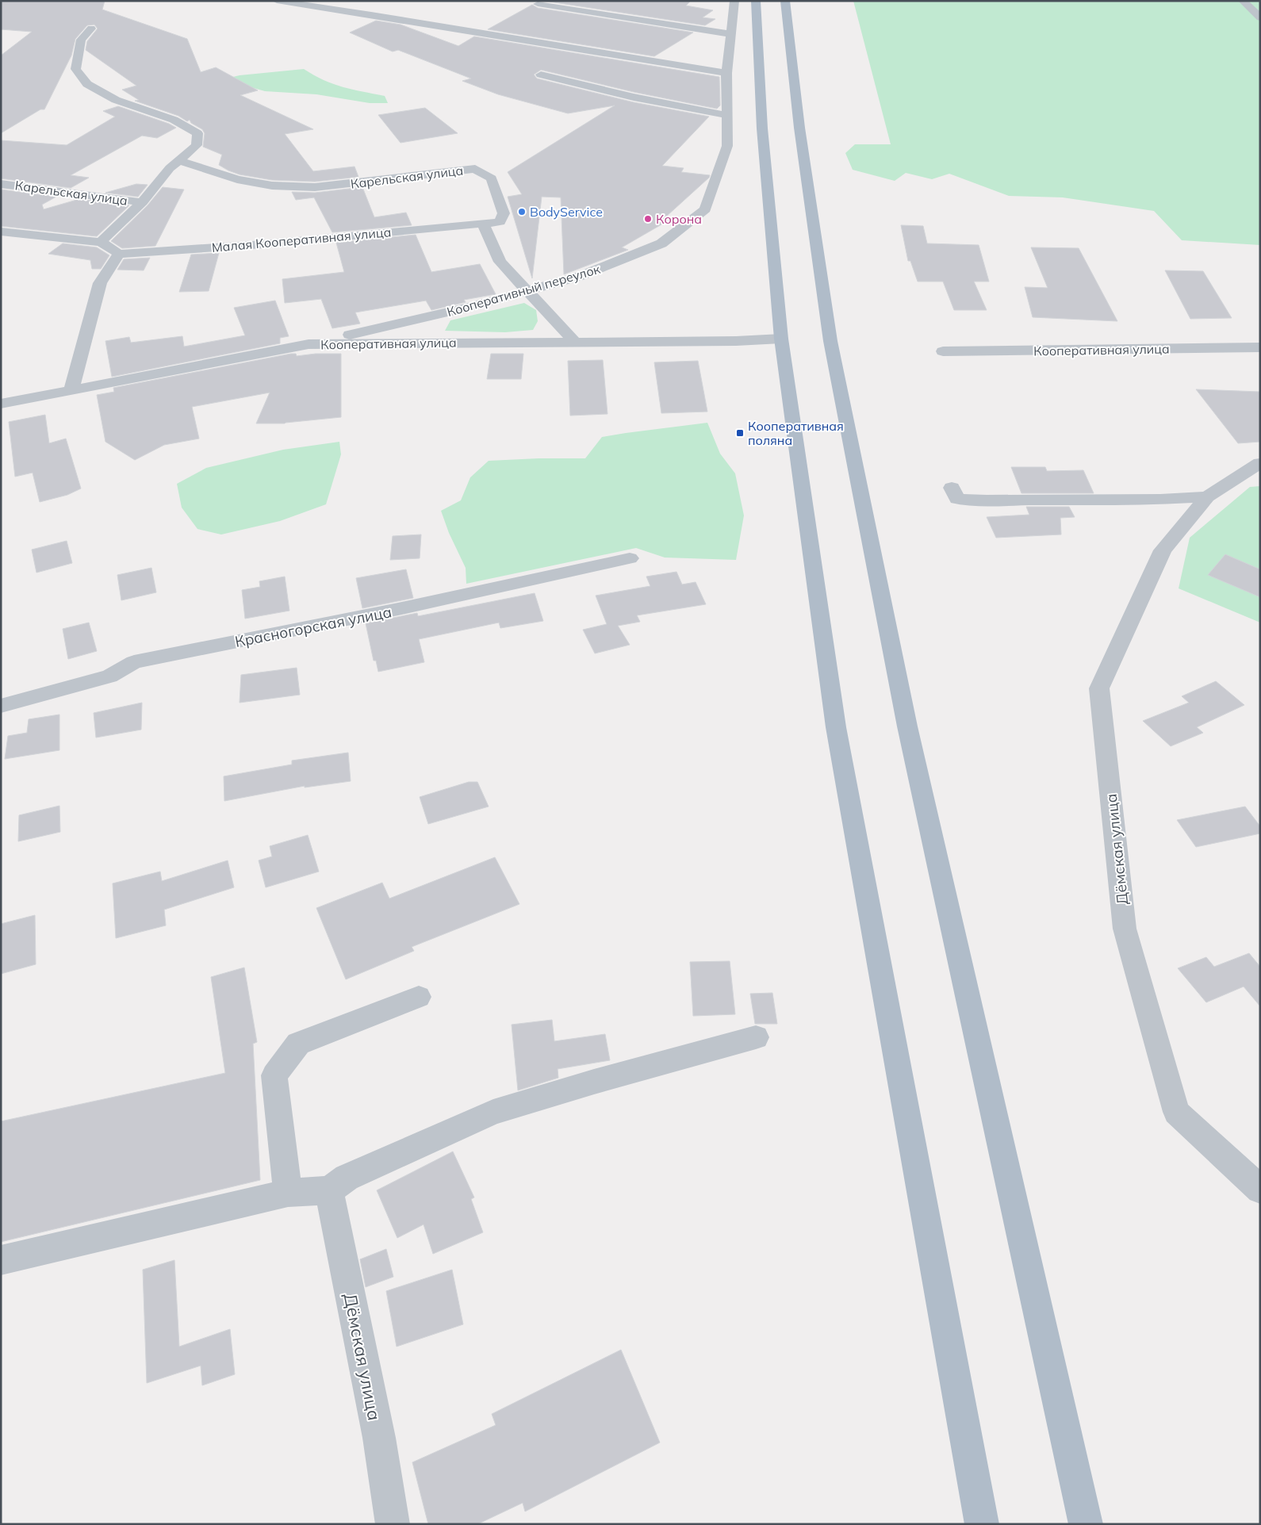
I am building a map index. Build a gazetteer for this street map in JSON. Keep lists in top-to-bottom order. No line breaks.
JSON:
{"streets":{"street":["Карельская улица","Малая Кооперативная улица","Кооперативный переулок","Кооперативная улица","Красногорская улица","Дёмская улица"]},"crossings":[["Карельская улица","Малая Кооперативная улица"],["Кооперативный переулок","Кооперативная улица"]],"places":{"other":["BodyService","Корона"],"transit":["Кооперативная поляна"]}}
